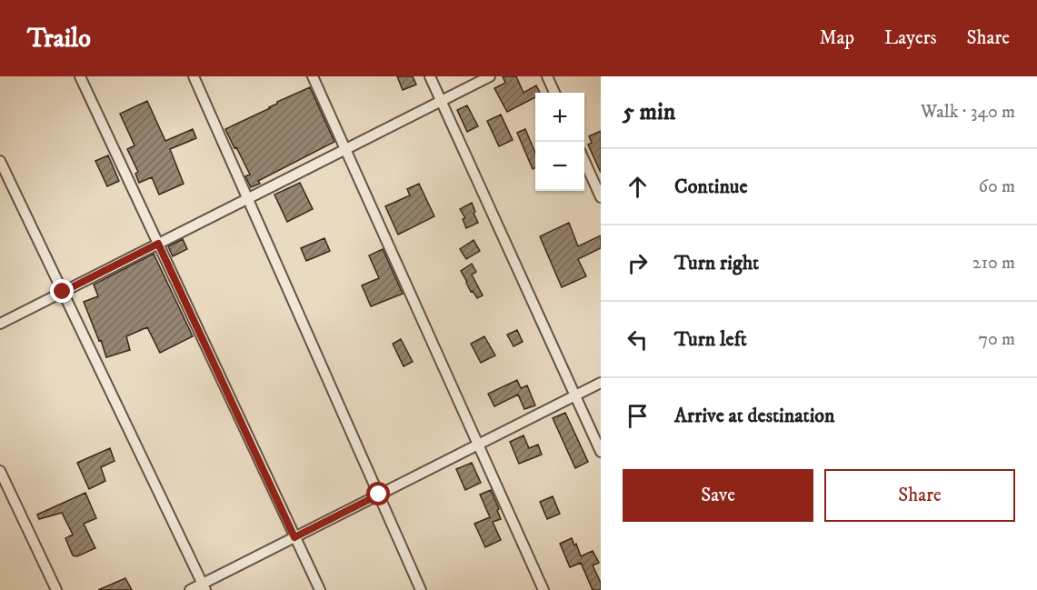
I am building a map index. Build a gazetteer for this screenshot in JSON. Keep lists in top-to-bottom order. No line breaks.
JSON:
{"page":{"header":"Trailo","nav":["Map","Layers","Share"],"heading":["5 min","Walk · 340 m"],"map_buttons":["+","−"],"list":[["Continue","60 m"],["Turn right","210 m"],["Turn left","70 m"],"Arrive at destination"],"buttons":["Save","Share"]}}
